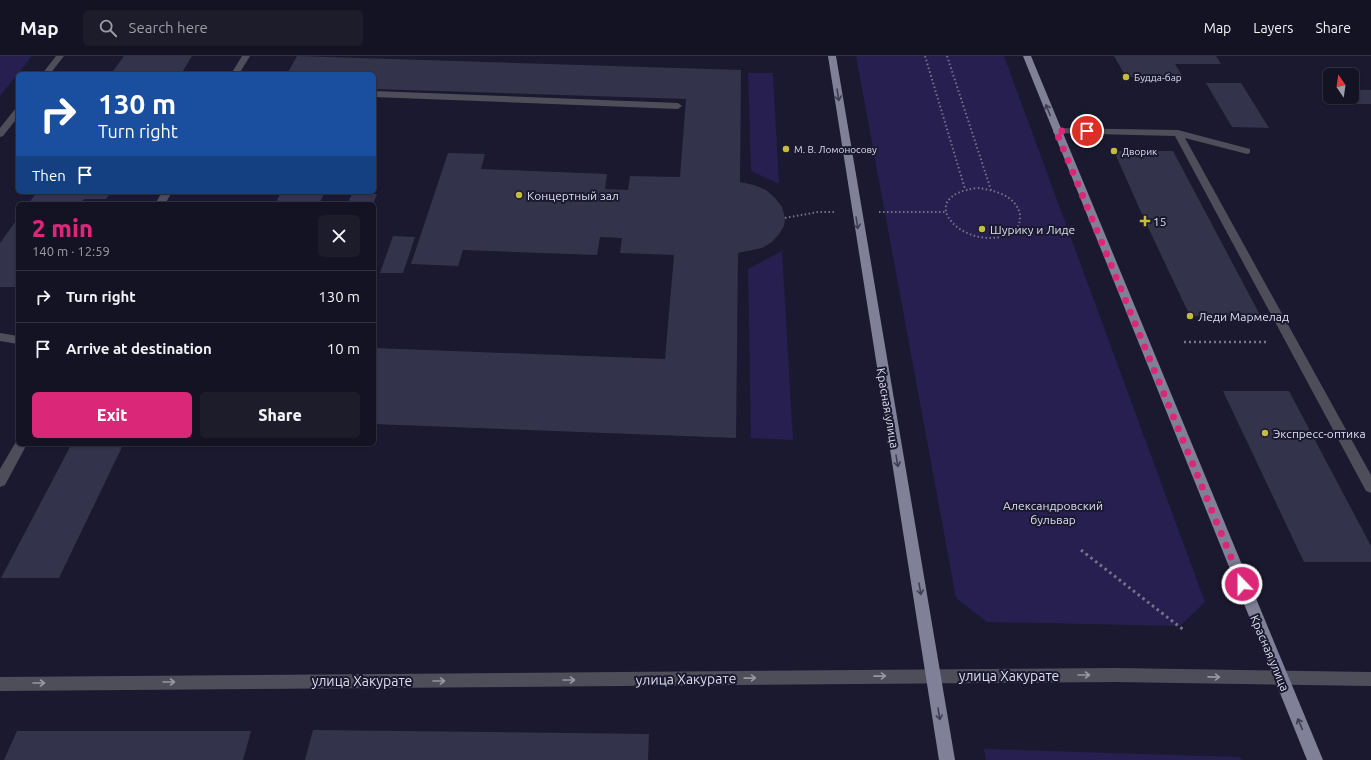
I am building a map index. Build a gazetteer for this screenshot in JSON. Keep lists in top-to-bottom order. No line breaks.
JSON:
{"streets":{"main road":["Красная улица"],"street":["улица Хакурате"]},"crossings":[["Красная улица","улица Хакурате"]],"one_way":["улица Хакурате"],"parks":["Александровский бульвар"],"places":{"other":["Будда-бар","М. В. Ломоносову","Дворик","Концертный зал","Шурику и Лиде","Леди Мармелад","Экспресс-оптика"],"health":["15"]},"north":"top","page":{"header":"Map","search":"Search here","nav":["Map","Layers","Share"],"turn":["130 m","Turn right"],"then":"Then","heading":["2 min","140 m · 12:59"],"list":[{"name":"Turn right","value":"130 m"},{"name":"Arrive at destination","value":"10 m"}],"buttons":["Exit","Share"]}}
